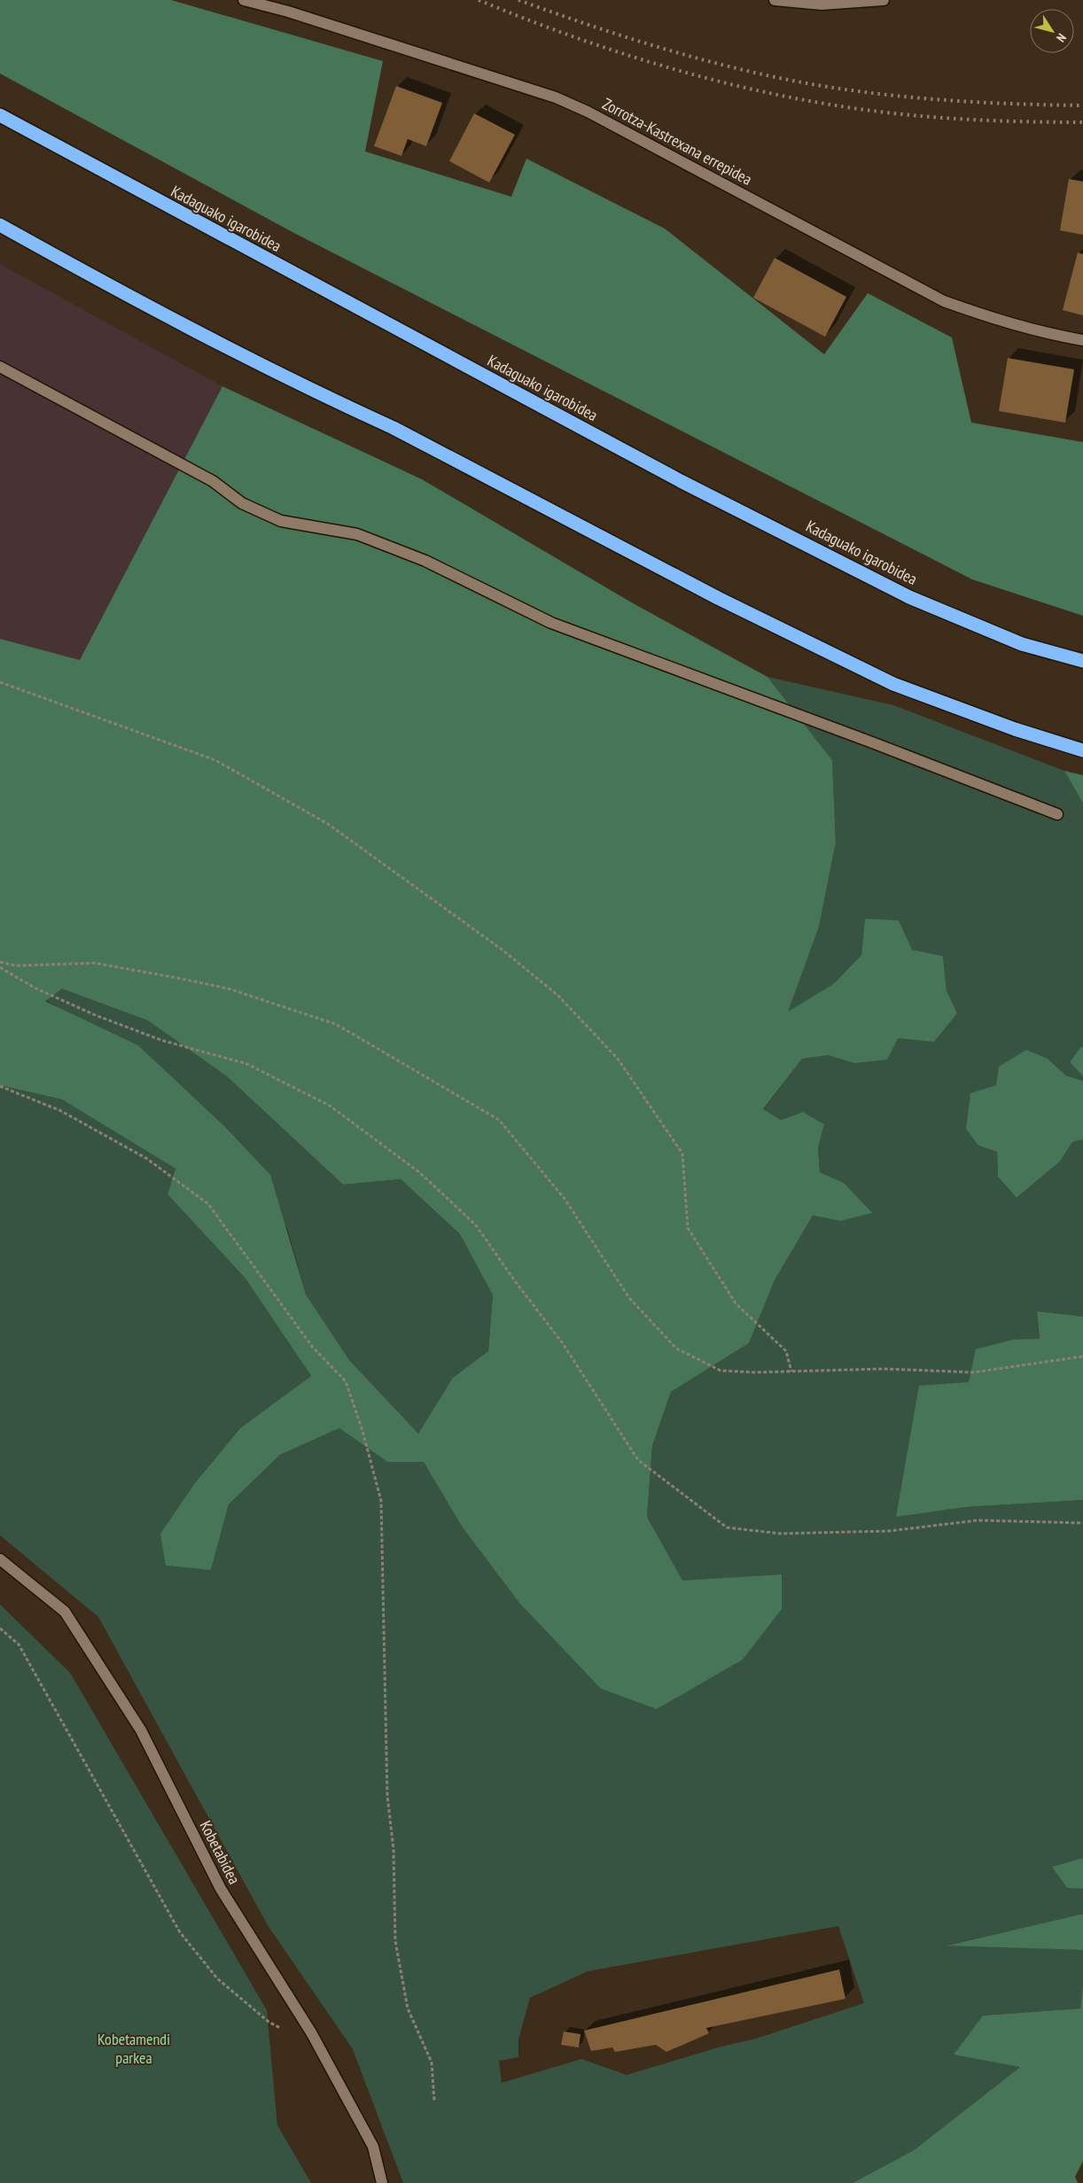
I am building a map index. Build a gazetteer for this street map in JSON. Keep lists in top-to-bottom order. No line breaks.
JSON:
{"streets":{"highway":["Kadaguako igarobidea"],"street":["Zorrotza-Kastrexana errepidea","Kobetabidea"]},"parks":["Kobetamendi parkea"],"north":"bottom right"}
